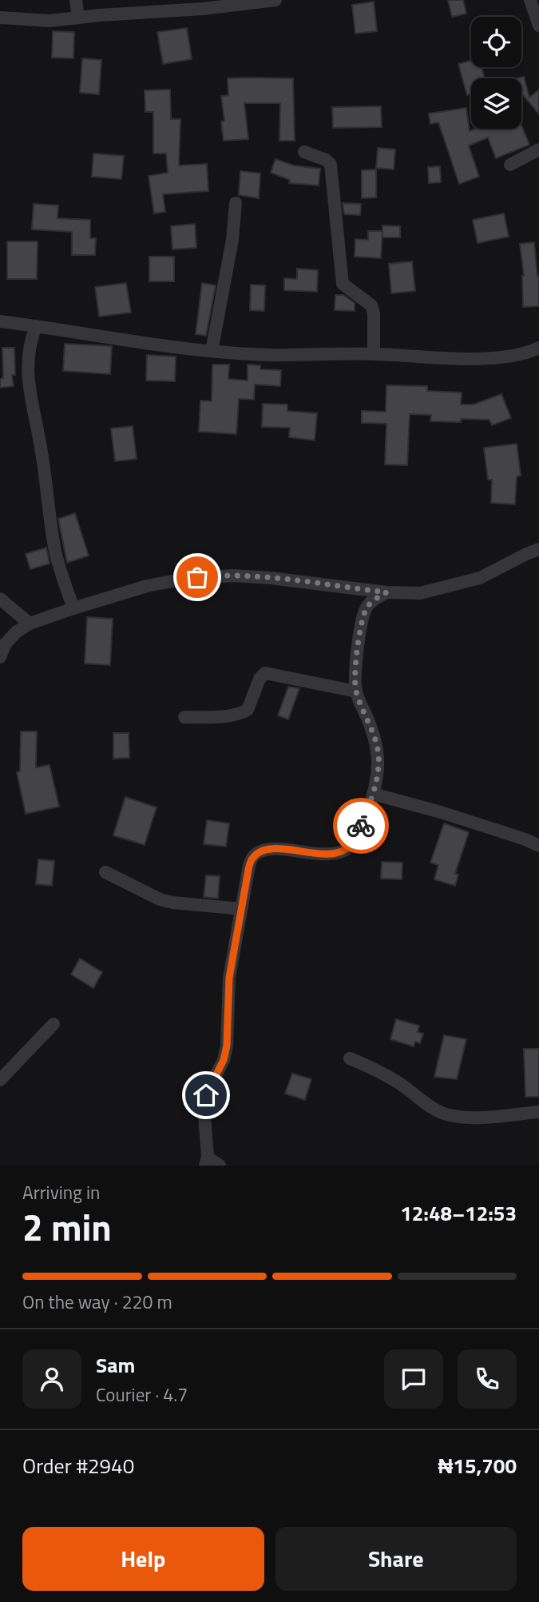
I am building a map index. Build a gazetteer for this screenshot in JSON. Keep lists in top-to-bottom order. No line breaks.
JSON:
{"page":{"heading":["2 min","Arriving in","12:48–12:53"],"panel":["Sam","Courier · 4.7","Order #2940","₦15,700"],"bar":"On the way · 220 m","buttons":["Help","Share"]}}
